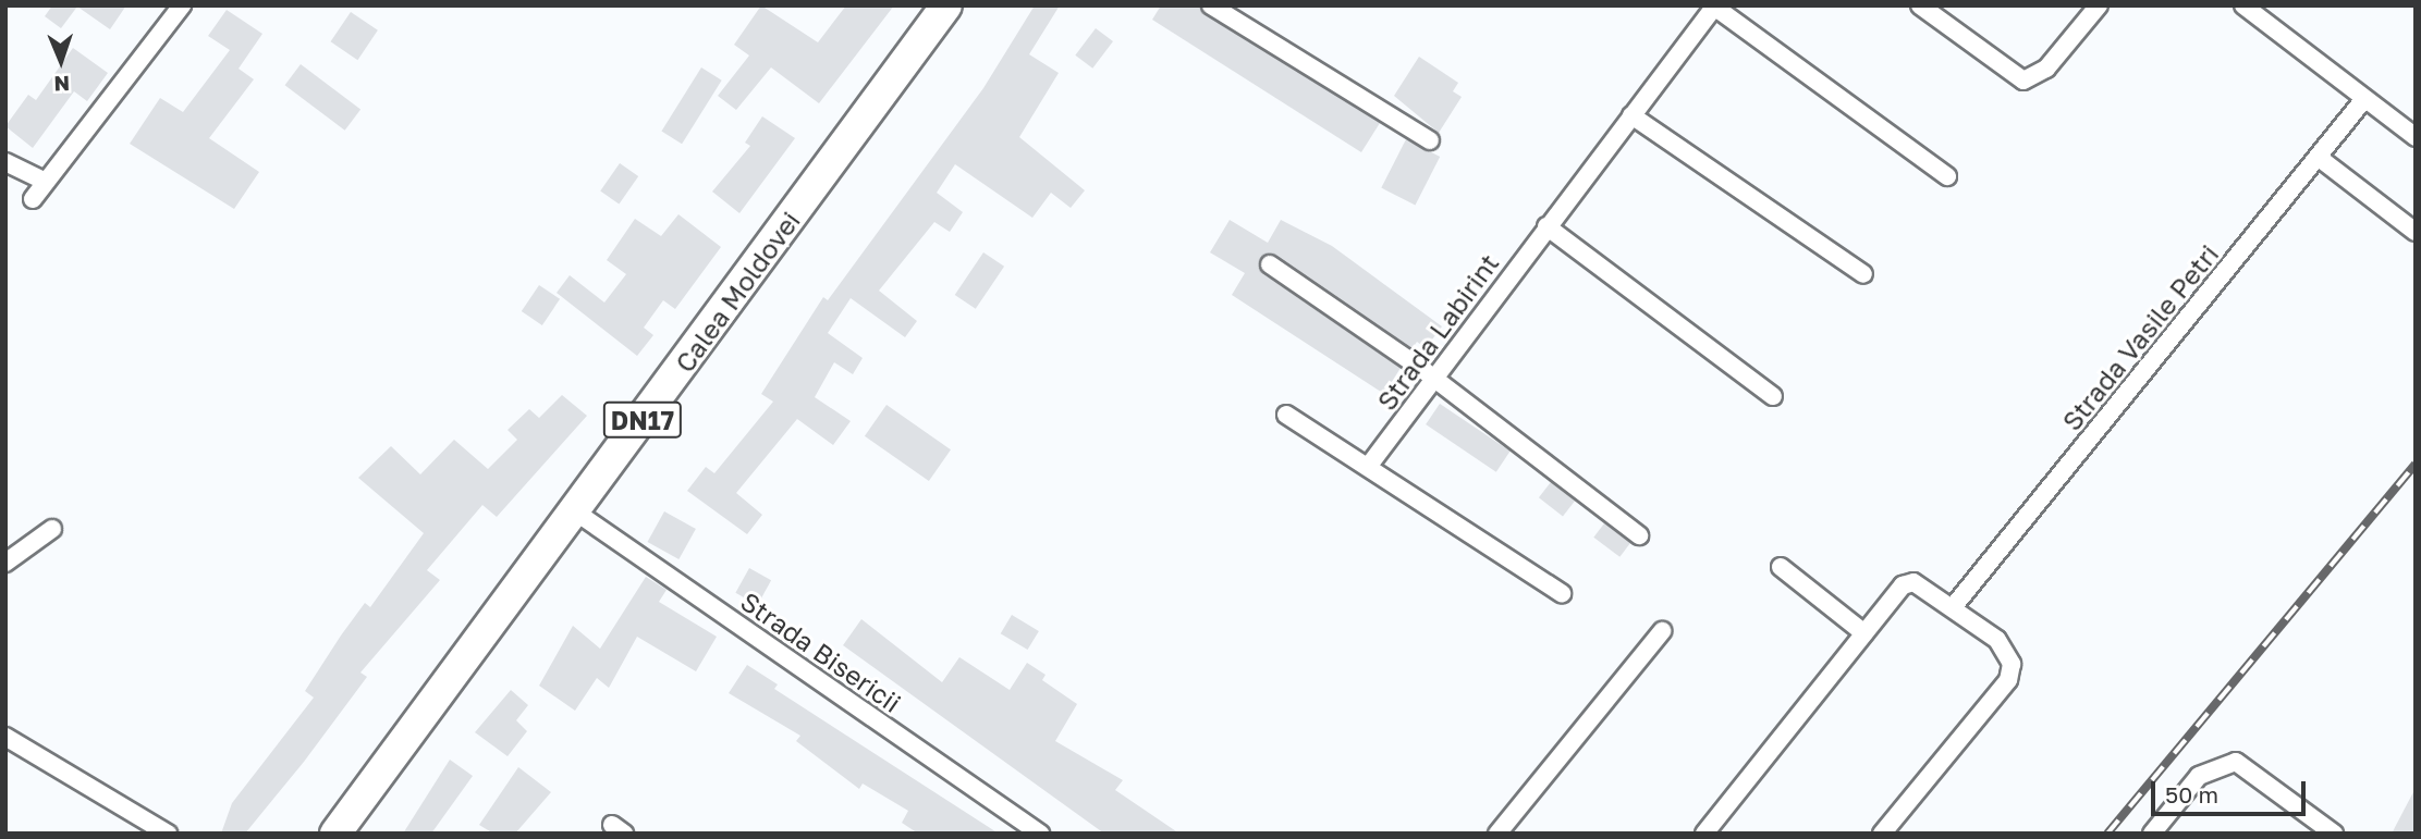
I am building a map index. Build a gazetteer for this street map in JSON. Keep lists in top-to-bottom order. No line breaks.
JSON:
{"streets":{"highway":["Calea Moldovei","DN17"],"street":["Strada Labirint","Strada Vasile Petri","Strada Bisericii"]},"crossings":[["Calea Moldovei","Strada Bisericii"]],"scale_bar":"50 m","north":"bottom"}
